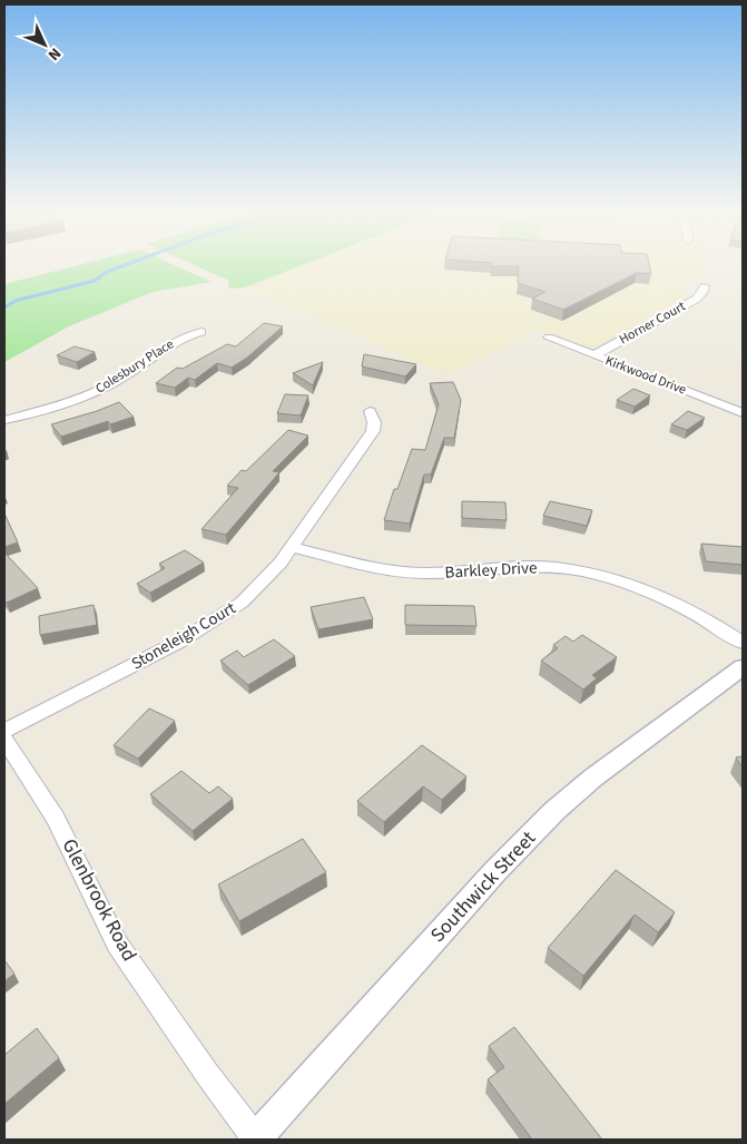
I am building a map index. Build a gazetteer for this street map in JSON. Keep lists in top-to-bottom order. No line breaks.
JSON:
{"streets":{"street":["Horner Court","Colesbury Place","Kirkwood Drive","Barkley Drive","Stoneleigh Court","Southwick Street","Glenbrook Road"]},"crossings":[["Horner Court","Kirkwood Drive"],["Barkley Drive","Stoneleigh Court"],["Southwick Street","Glenbrook Road"]],"north":"bottom right"}
